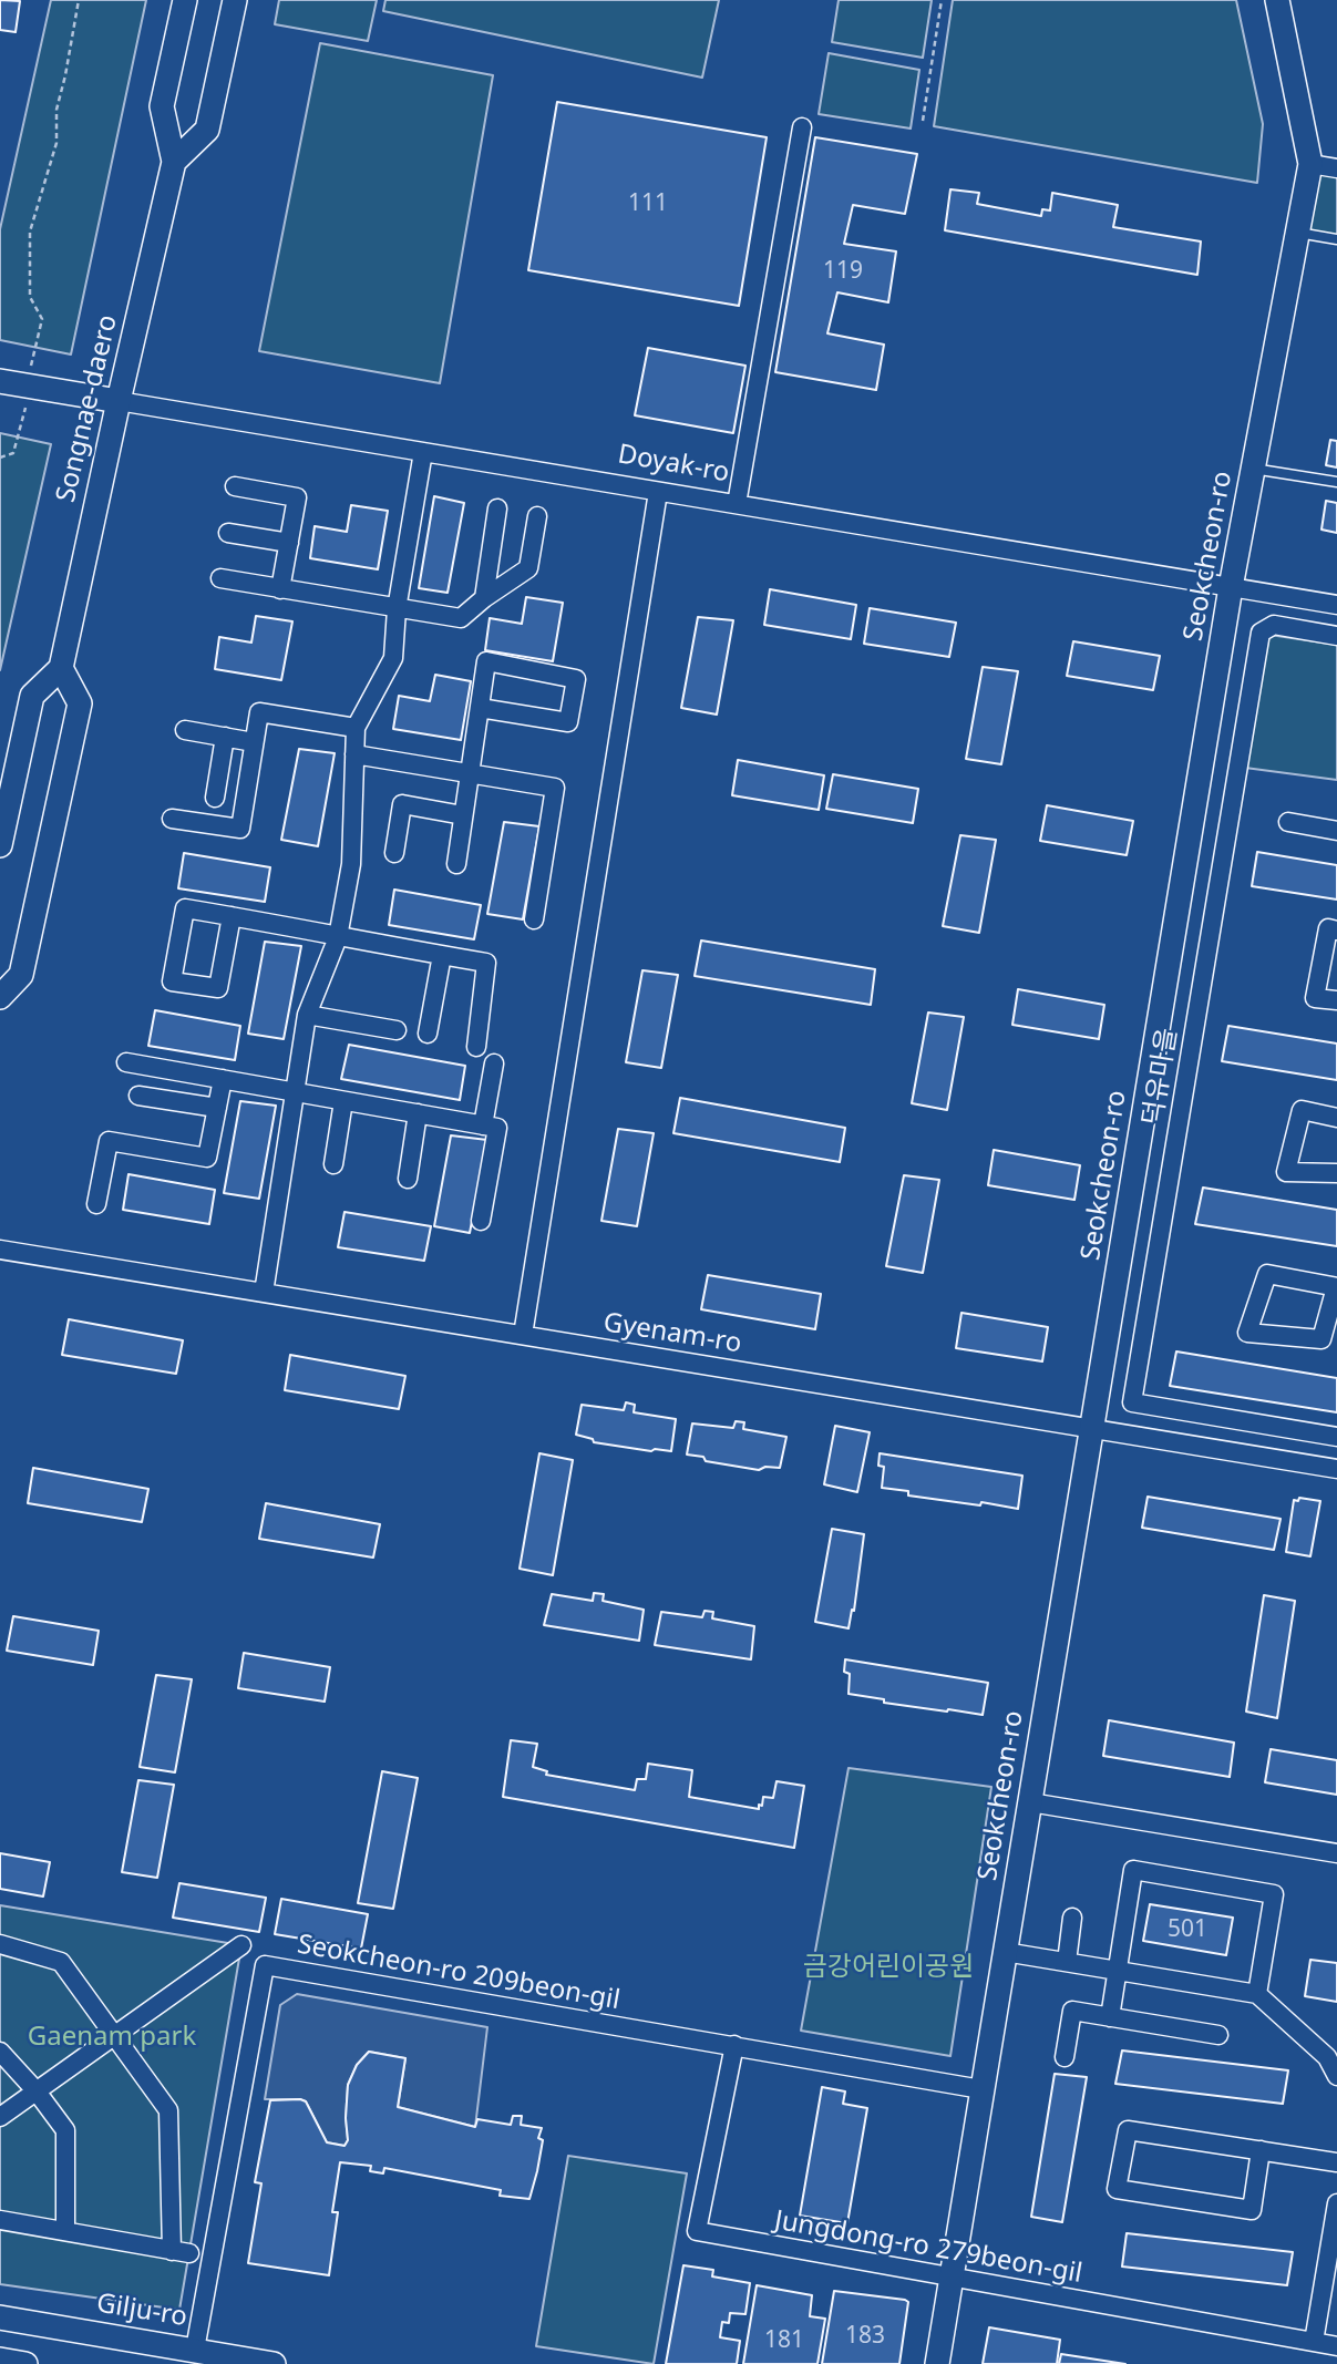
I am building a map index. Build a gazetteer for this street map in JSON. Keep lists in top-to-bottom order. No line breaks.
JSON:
{"streets":{"street":["Songnae-daero","Doyak-ro","Seokcheon-ro","덕유마을","Gyenam-ro","Seokcheon-ro 209beon-gil","Jungdong-ro 279beon-gil","Gilju-ro"]},"crossings":[["Songnae-daero","Doyak-ro"],["Doyak-ro","Seokcheon-ro"],["Seokcheon-ro","Gyenam-ro"],["Seokcheon-ro","Seokcheon-ro 209beon-gil"],["Seokcheon-ro","Jungdong-ro 279beon-gil"],["Seokcheon-ro 209beon-gil","Jungdong-ro 279beon-gil"],["Seokcheon-ro 209beon-gil","Gilju-ro"]],"parks":["금강어린이공원","Gaenam park"],"house_numbers":["111","119","501","183","181"]}
